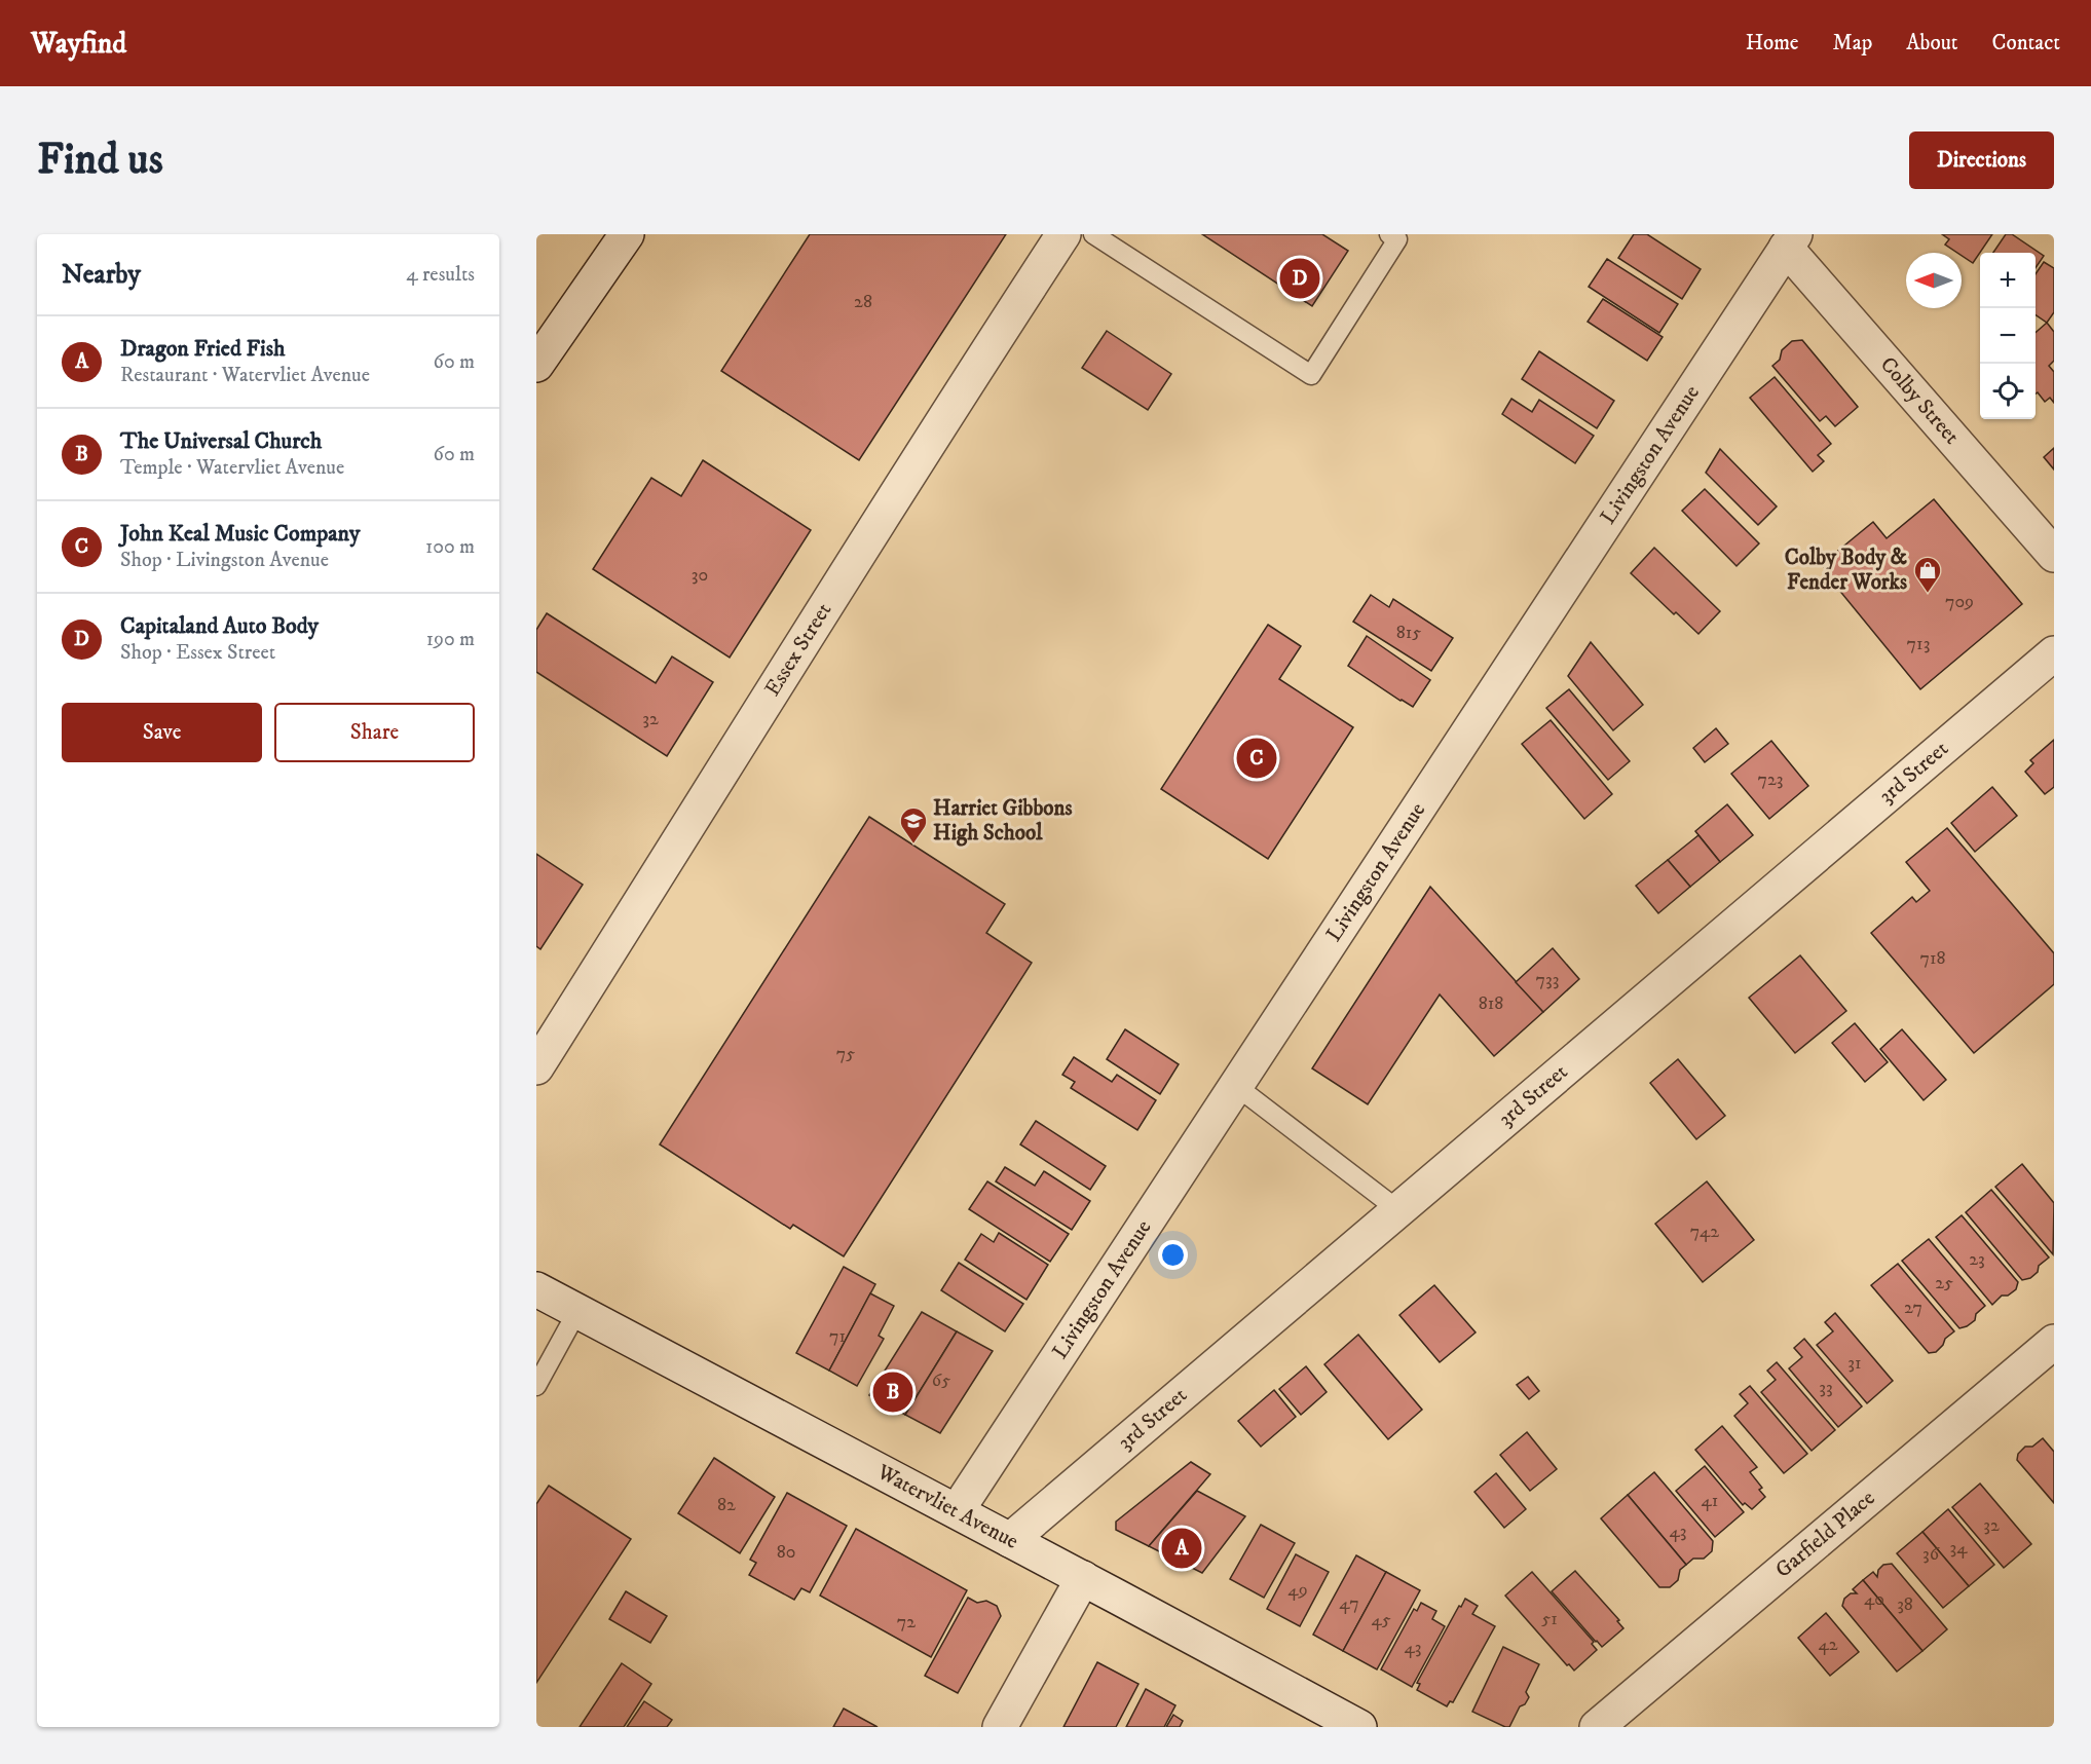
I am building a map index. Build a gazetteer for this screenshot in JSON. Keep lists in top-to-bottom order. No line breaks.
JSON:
{"streets":{"street":["Colby Street","Livingston Avenue","Essex Street","3rd Street","Watervliet Avenue","Garfield Place"]},"crossings":[["Colby Street","Livingston Avenue"],["Livingston Avenue","Watervliet Avenue"],["3rd Street","Watervliet Avenue"]],"places":{"shop":["Colby Body & Fender Works"],"school or university":["Harriet Gibbons High School"]},"house_numbers":["28","30","709","815","713","32","723","718","733","818","75","742","23","25","27","71","31","65","33","41","82","32","43","34","80","36","49","40","47","38","51","45","72","42","43"],"north":"left","page":{"header":"Wayfind","nav":["Home","Map","About","Contact"],"buttons":["Directions",["Save","Share"]],"title":"Find us","heading":["Nearby","4 results"],"map_buttons":["+","−"],"pins":["D","C","B","A"],"list":[{"mark":"A","name":"Dragon Fried Fish","note":"Restaurant · Watervliet Avenue","value":"60 m"},{"mark":"B","name":"The Universal Church","note":"Temple · Watervliet Avenue","value":"60 m"},{"mark":"C","name":"John Keal Music Company","note":"Shop · Livingston Avenue","value":"100 m"},{"mark":"D","name":"Capitaland Auto Body","note":"Shop · Essex Street","value":"190 m"}]}}
